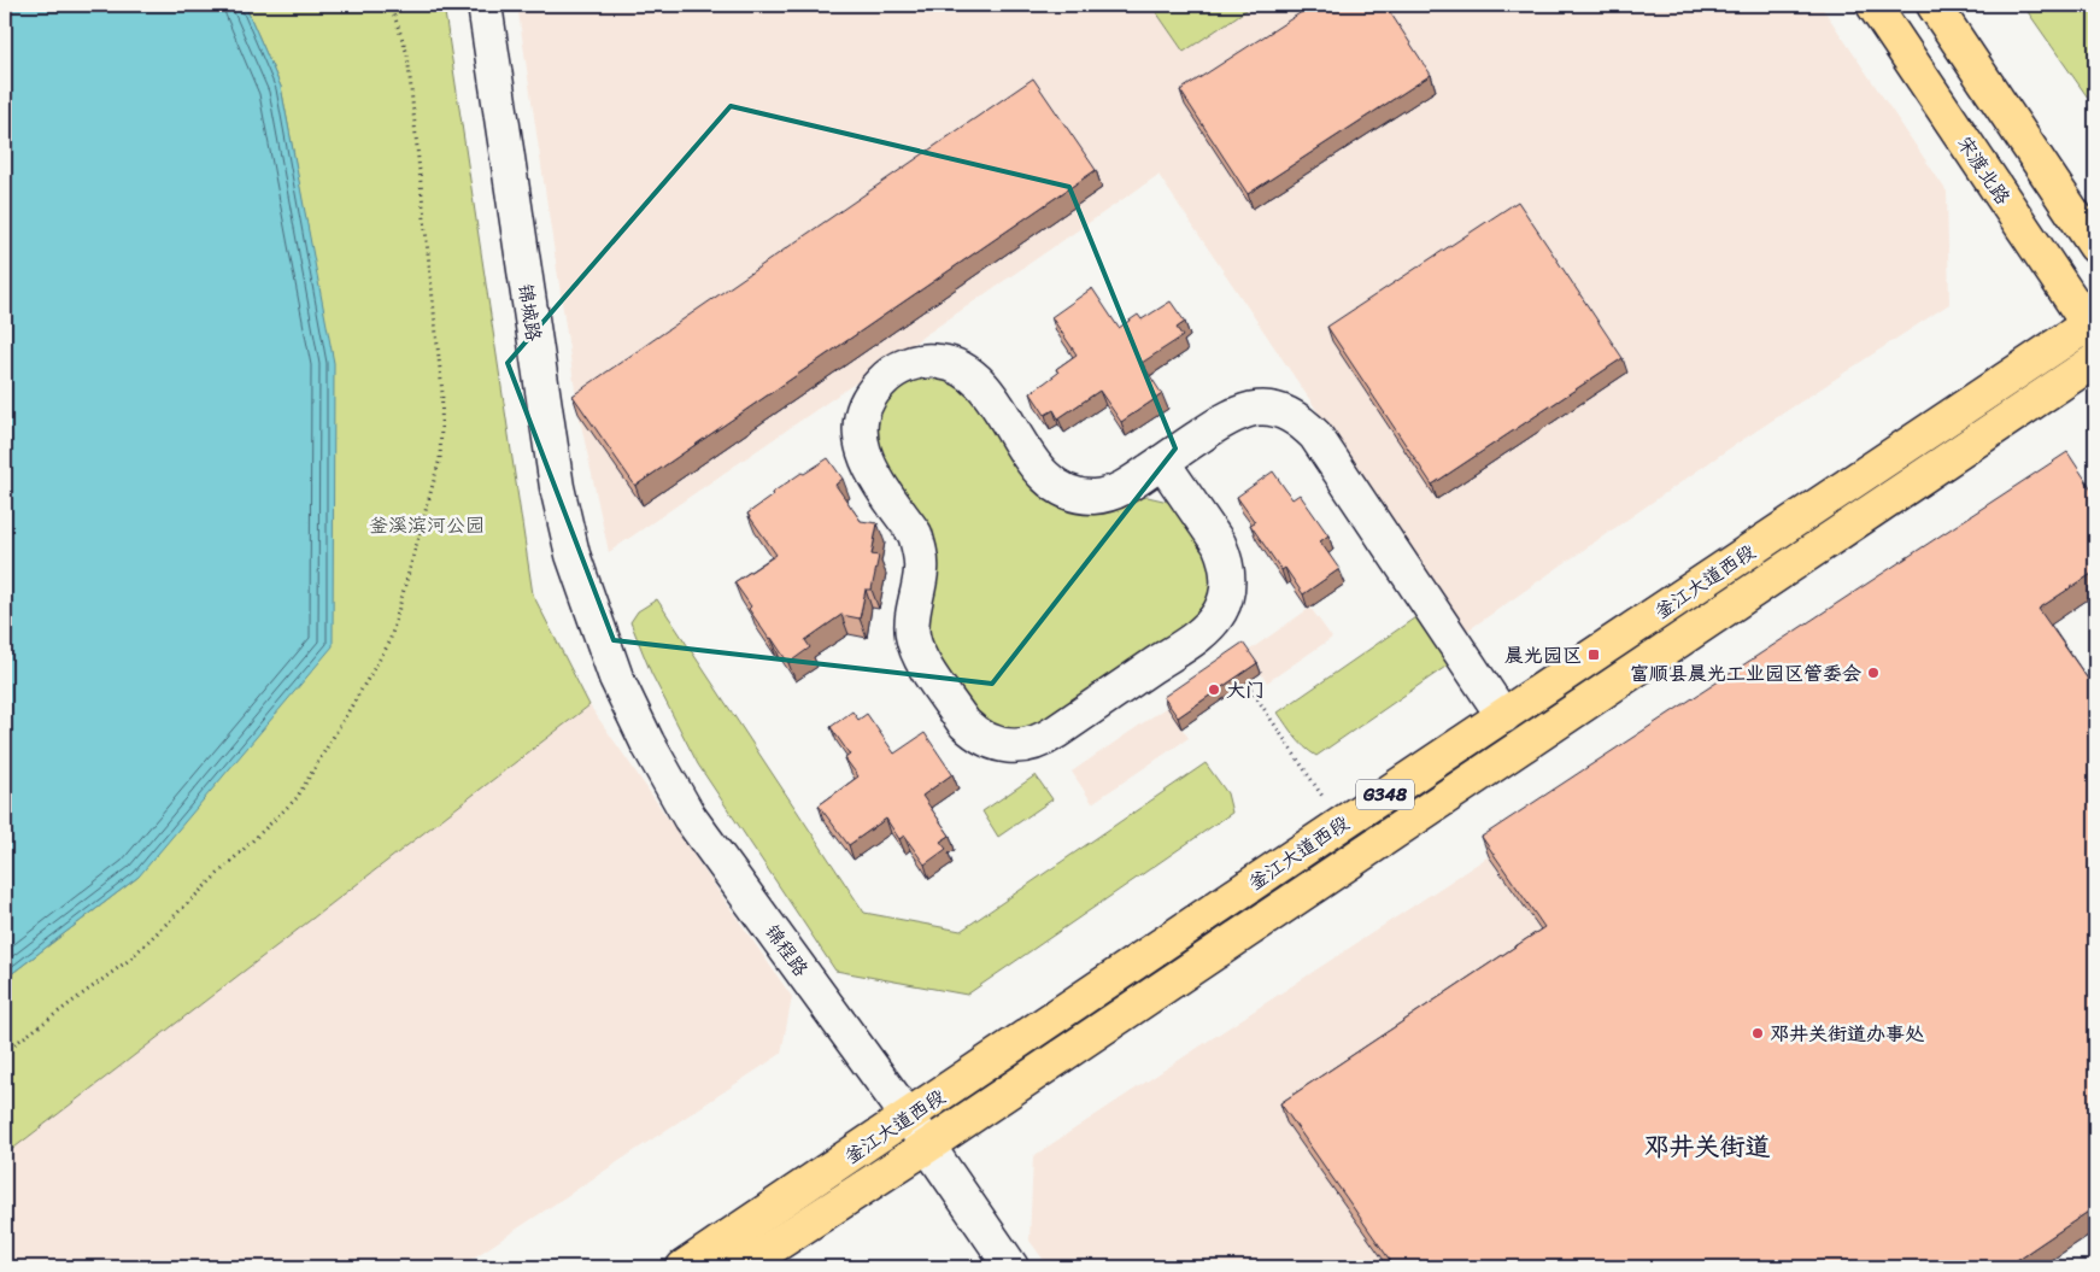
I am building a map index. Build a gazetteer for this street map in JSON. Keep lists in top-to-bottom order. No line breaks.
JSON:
{"streets":{"main road":["宋渡北路","釜江大道西段","G348"],"street":["锦城路","锦程路"]},"crossings":[["宋渡北路","釜江大道西段"],["锦城路","锦程路"],["釜江大道西段","锦程路"]],"districts":["邓井关街道"],"parks":["釜溪滨河公园"],"places":{"transit":["晨光园区"],"other":["富顺县晨光工业园区管委会","大门","邓井关街道办事处"]}}
